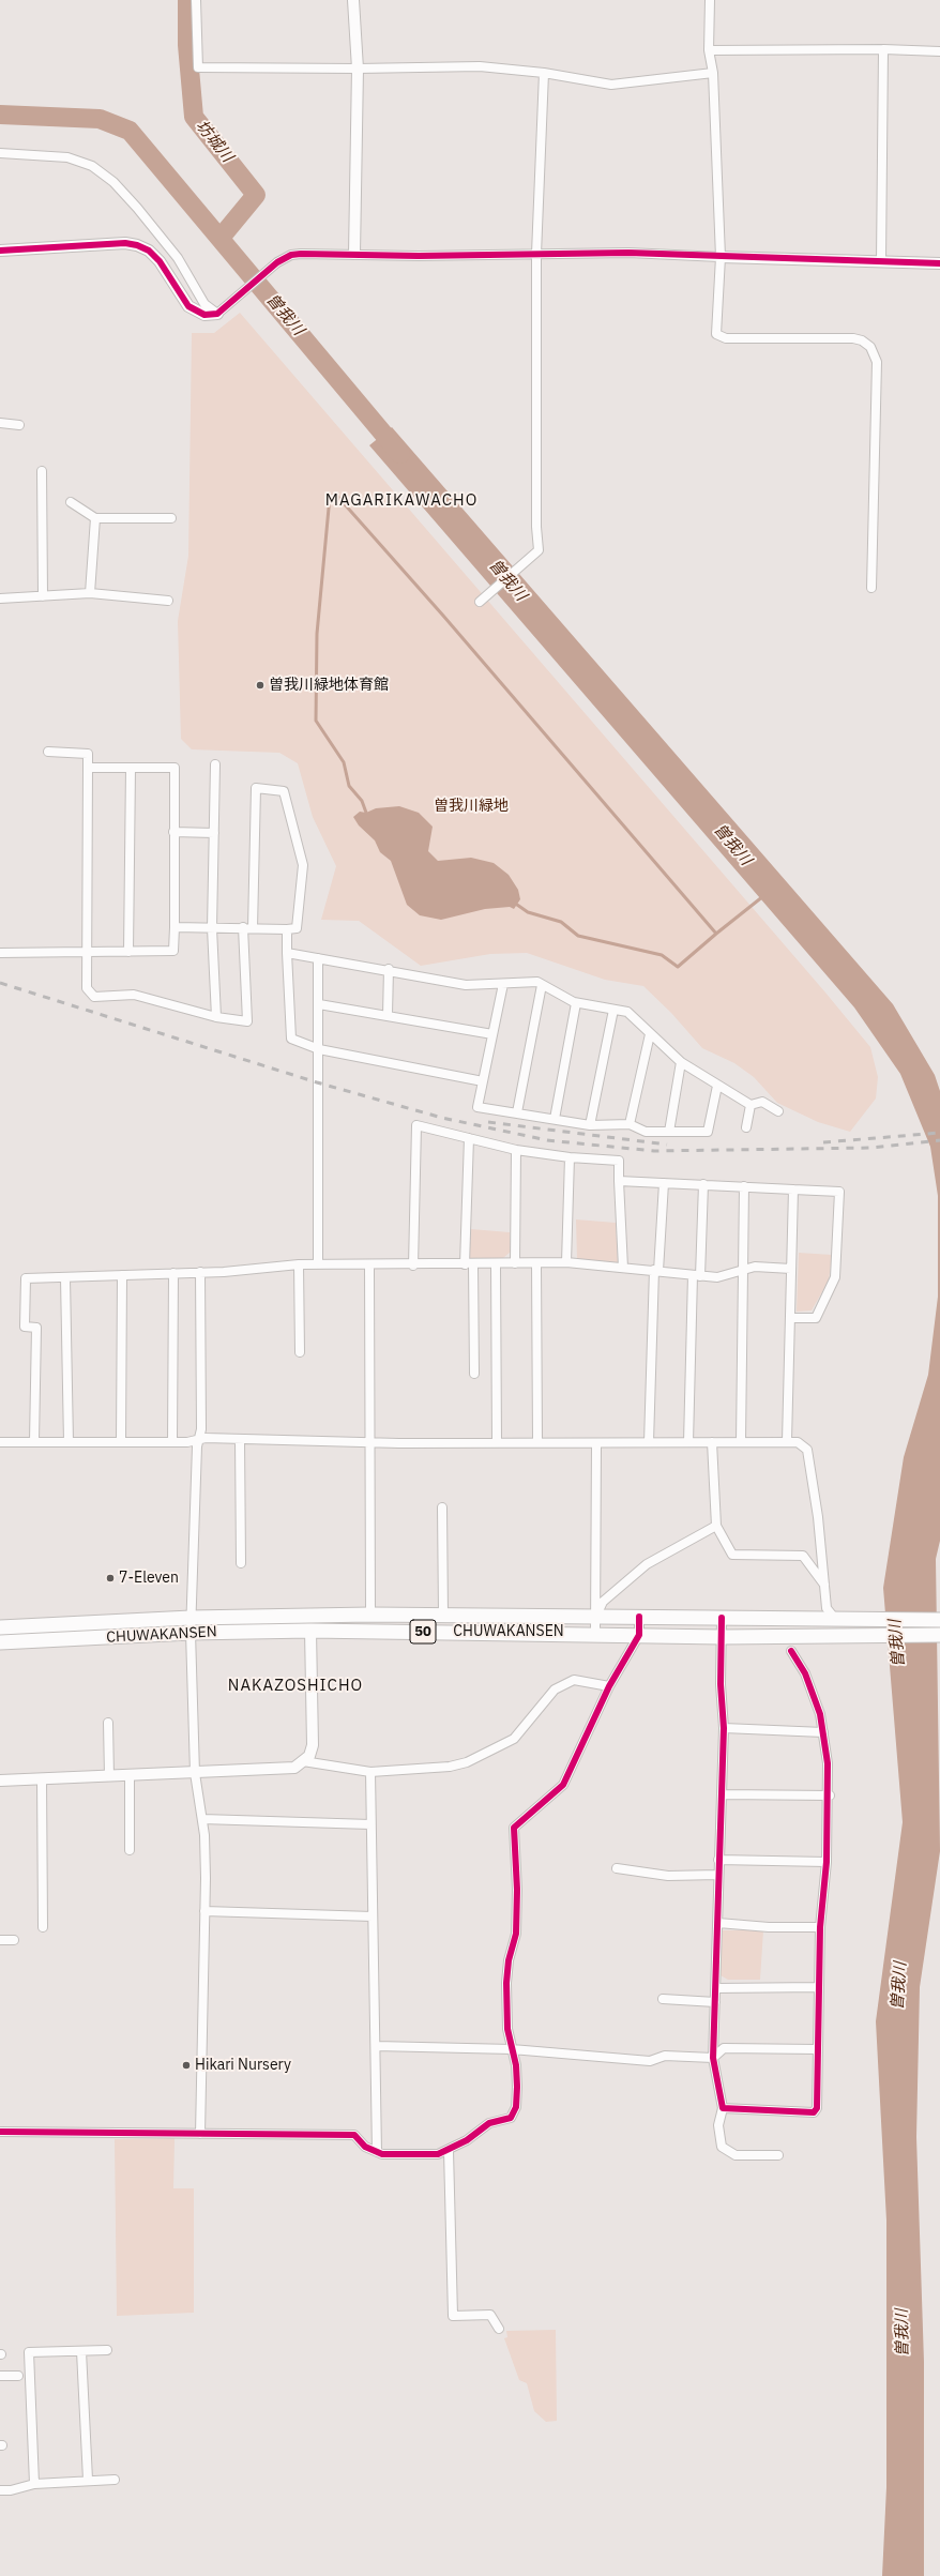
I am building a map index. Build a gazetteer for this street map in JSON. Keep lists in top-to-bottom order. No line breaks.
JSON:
{"streets":{"main road":["50","CHUWAKANSEN"]},"districts":["MAGARIKAWACHO","NAKAZOSHICHO"],"water":["坊城川","曽我川"],"parks":["曽我川緑地"],"places":["曽我川緑地体育館","7-Eleven","Hikari Nursery"]}
